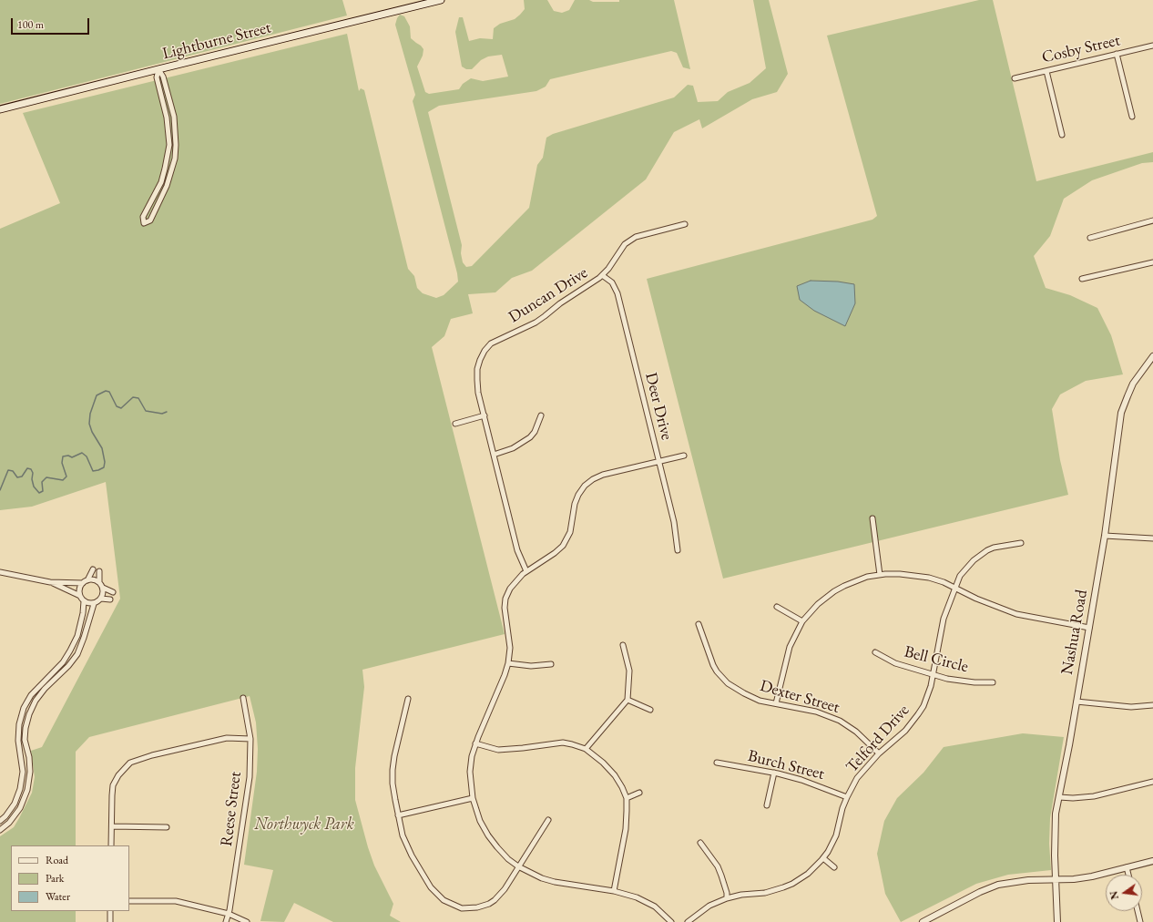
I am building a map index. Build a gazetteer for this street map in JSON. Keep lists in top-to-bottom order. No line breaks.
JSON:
{"streets":{"main road":["Lightburne Street"],"street":["Cosby Street","Duncan Drive","Deer Drive","Nashua Road","Bell Circle","Dexter Street","Telford Drive","Burch Street","Reese Street"]},"crossings":[["Duncan Drive","Deer Drive"],["Bell Circle","Telford Drive"],["Dexter Street","Telford Drive"],["Telford Drive","Burch Street"]],"parks":["Northwyck Park"],"legend":["Road","Park","Water"],"scale_bar":"100 m","north":"left"}
